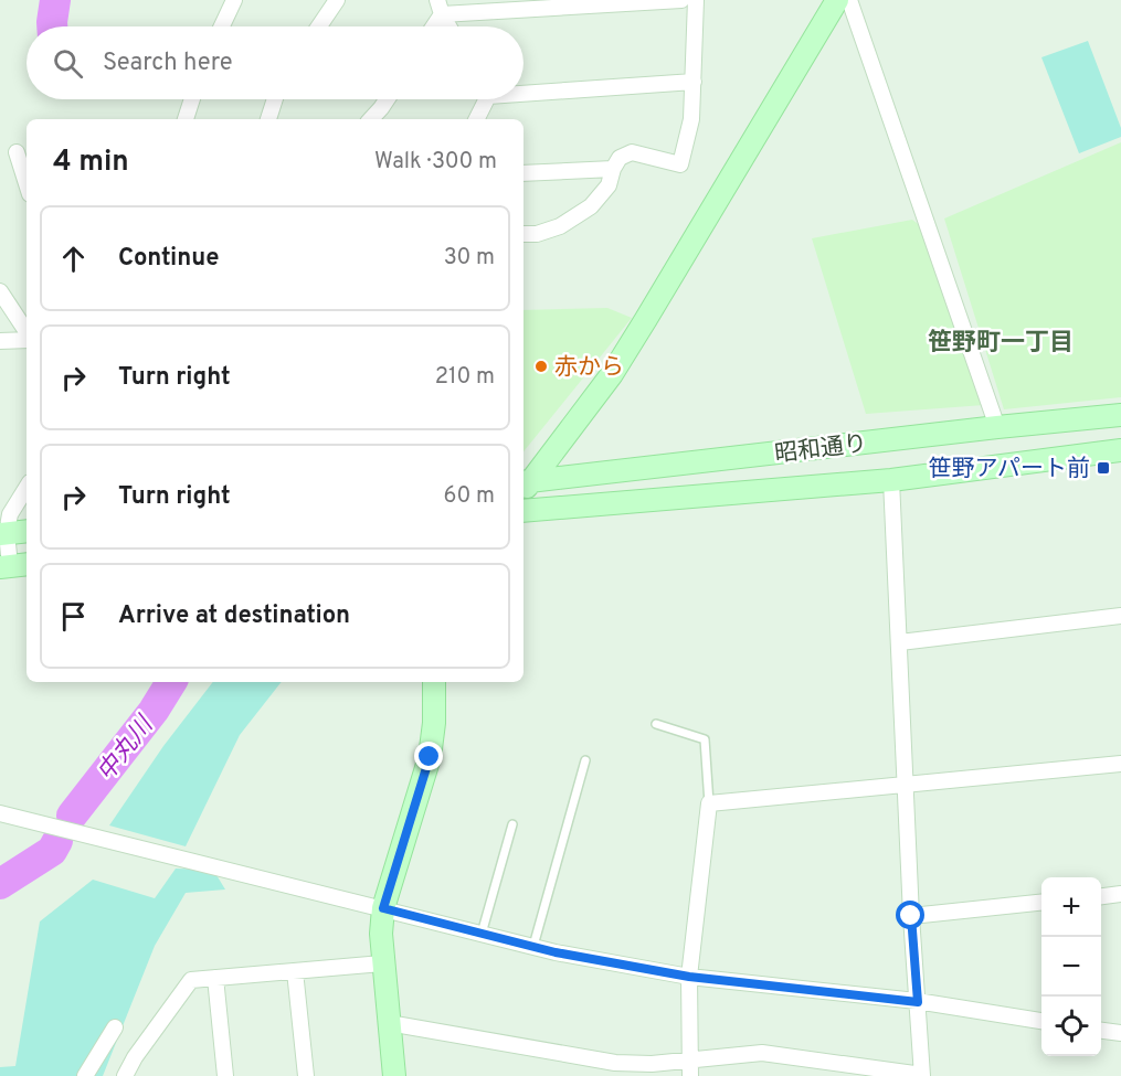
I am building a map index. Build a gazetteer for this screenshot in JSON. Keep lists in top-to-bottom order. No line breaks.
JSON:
{"streets":{"street":["昭和通り"]},"districts":["笹野町一丁目"],"water":["中丸川"],"places":{"other":["赤から"],"transit":["笹野アパート前"]},"page":{"search":"Search here","heading":["4 min","Walk · 300 m"],"list":[["Continue","30 m"],["Turn right","210 m"],["Turn right","60 m"],"Arrive at destination"],"map_buttons":["+","−"]}}
